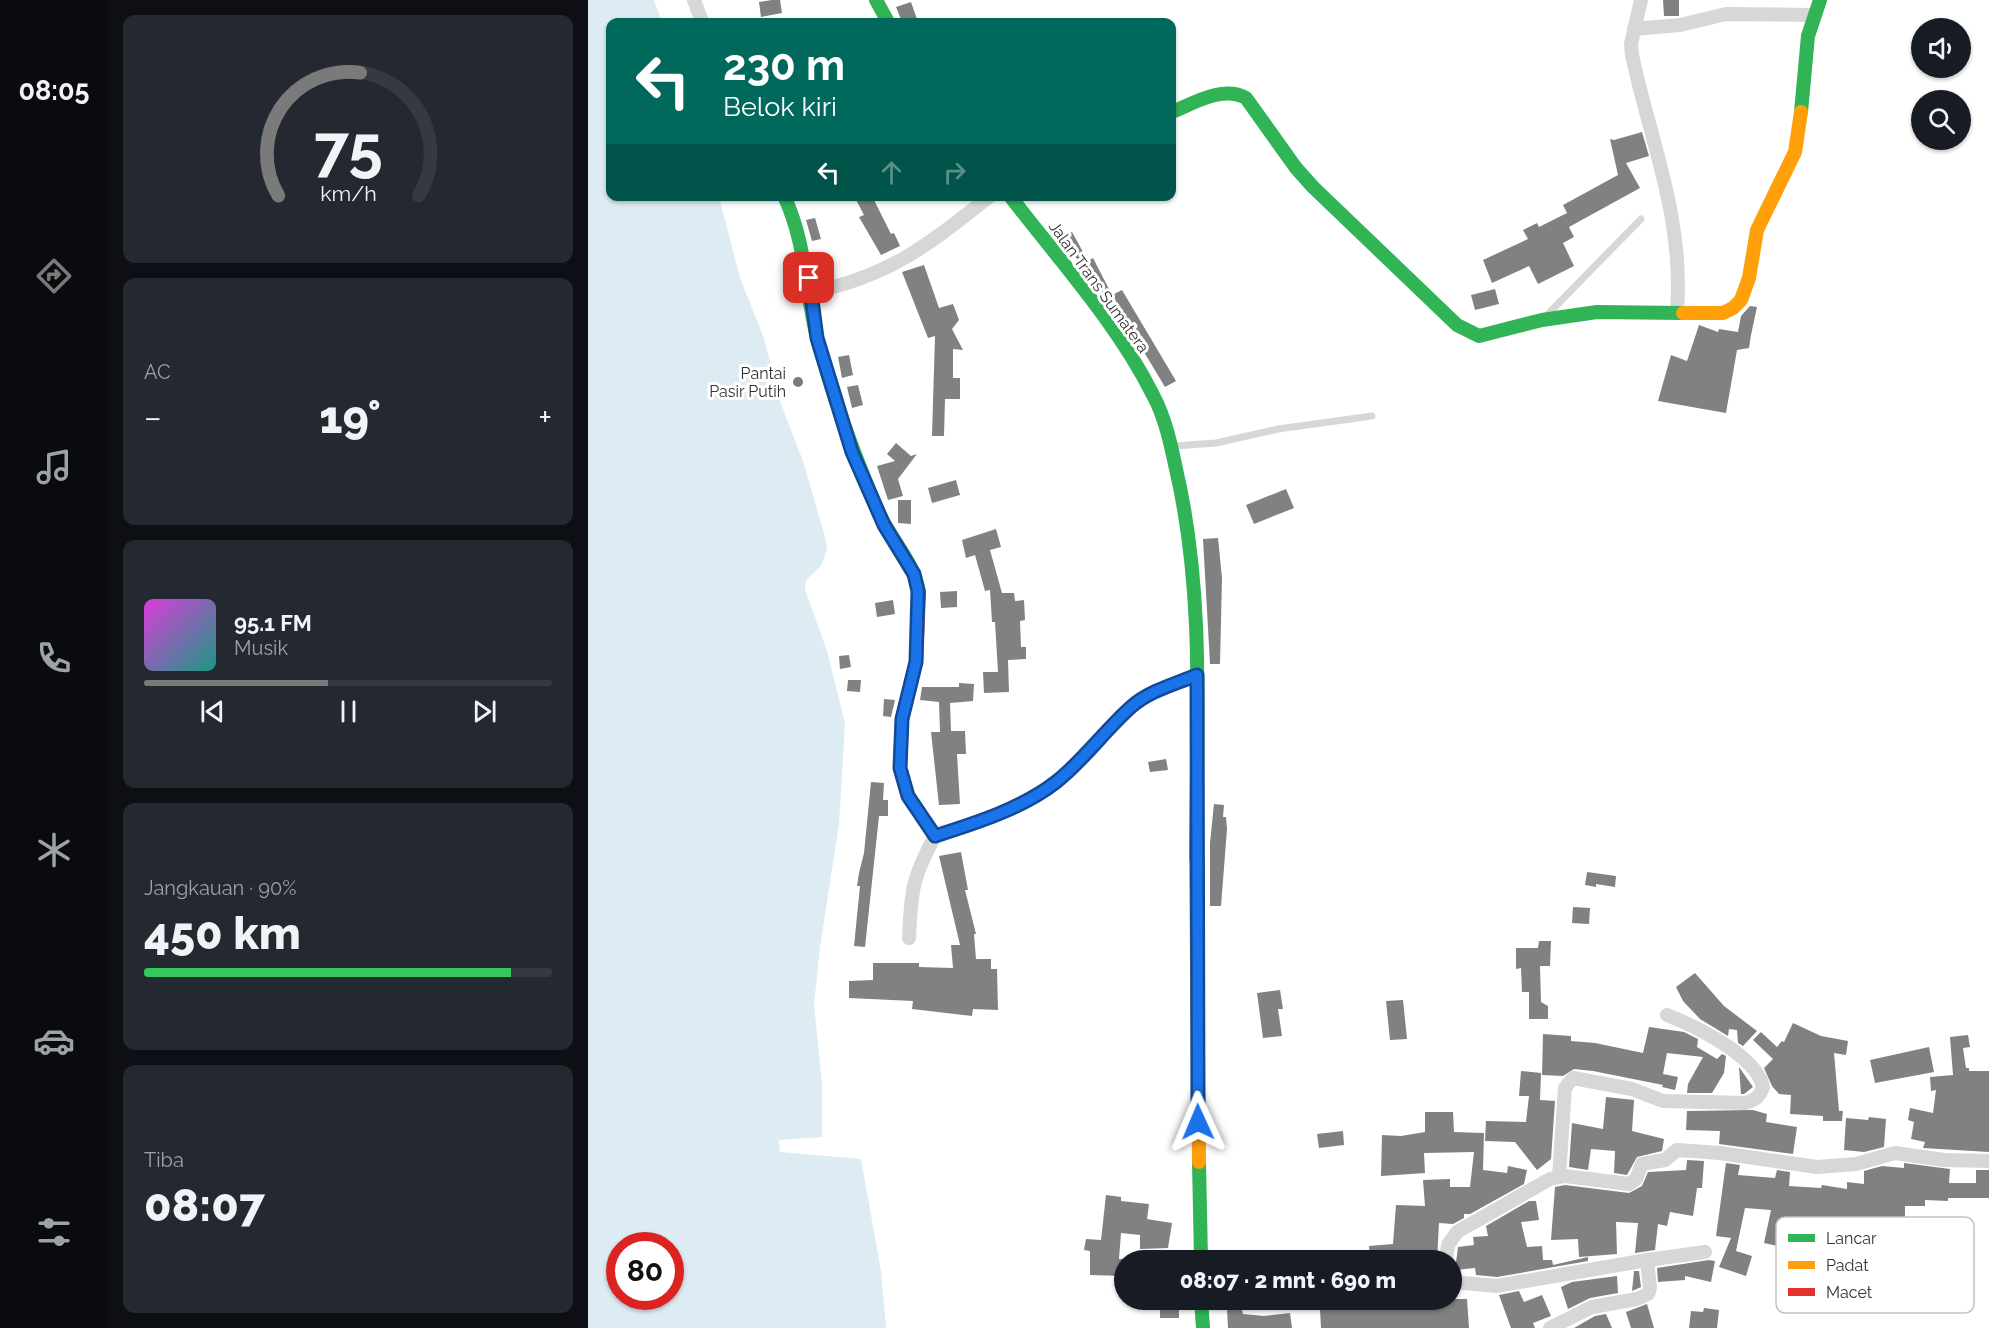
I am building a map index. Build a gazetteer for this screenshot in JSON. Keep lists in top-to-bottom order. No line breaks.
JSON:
{"streets":{"main road":["Jalan Trans Sumatera"]},"places":["Pantai Pasir Putih"],"legend":["Lancar","Padat","Macet"],"page":{"tabs":"08:05","turn":["230 m","Belok kiri"],"tile":["AC",["Jangkauan · 90%","450 km"],["Tiba","08:07"]],"heat":["−","19°","+"],"song":["95.1 FM","Musik"],"limit":"80","trip":"08:07 · 2 mnt · 690 m","gauge":["75","km/h"]}}
